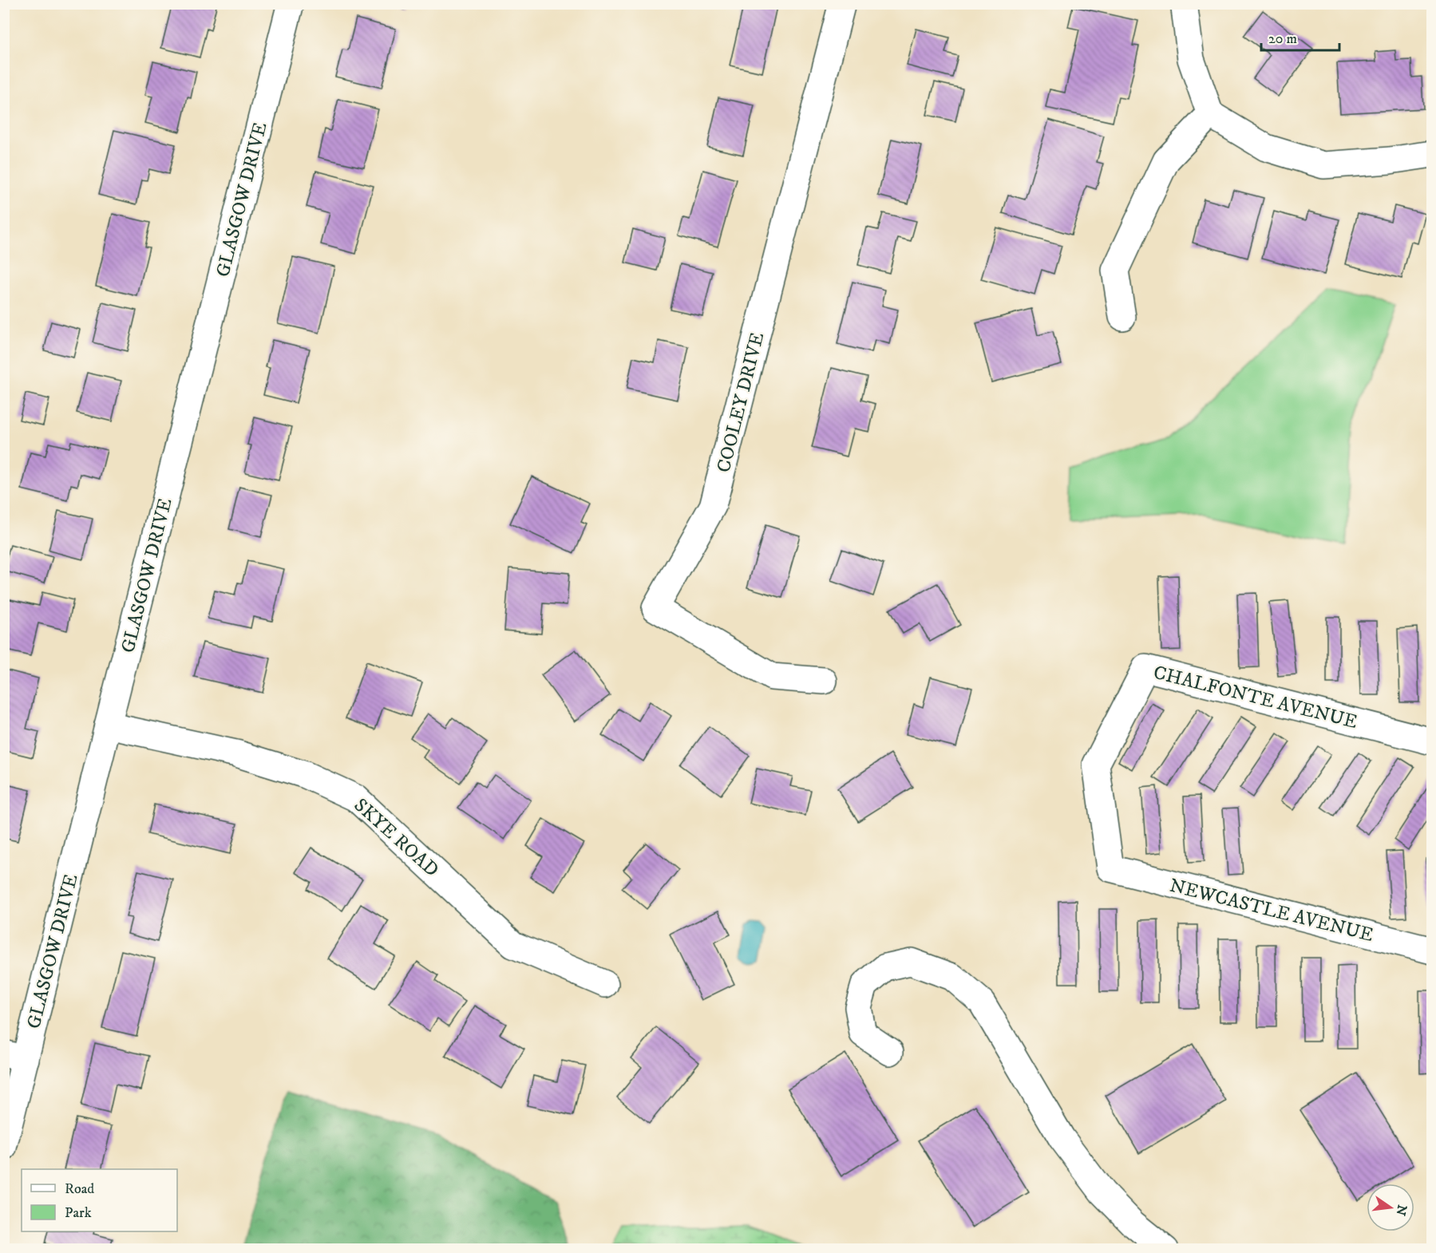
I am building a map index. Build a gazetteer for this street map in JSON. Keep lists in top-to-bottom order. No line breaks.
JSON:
{"streets":{"street":["GLASGOW DRIVE","COOLEY DRIVE","CHALFONTE AVENUE","SKYE ROAD","NEWCASTLE AVENUE"]},"crossings":[["GLASGOW DRIVE","SKYE ROAD"],["CHALFONTE AVENUE","NEWCASTLE AVENUE"]],"legend":["Road","Park"],"scale_bar":"20 m","north":"right"}
